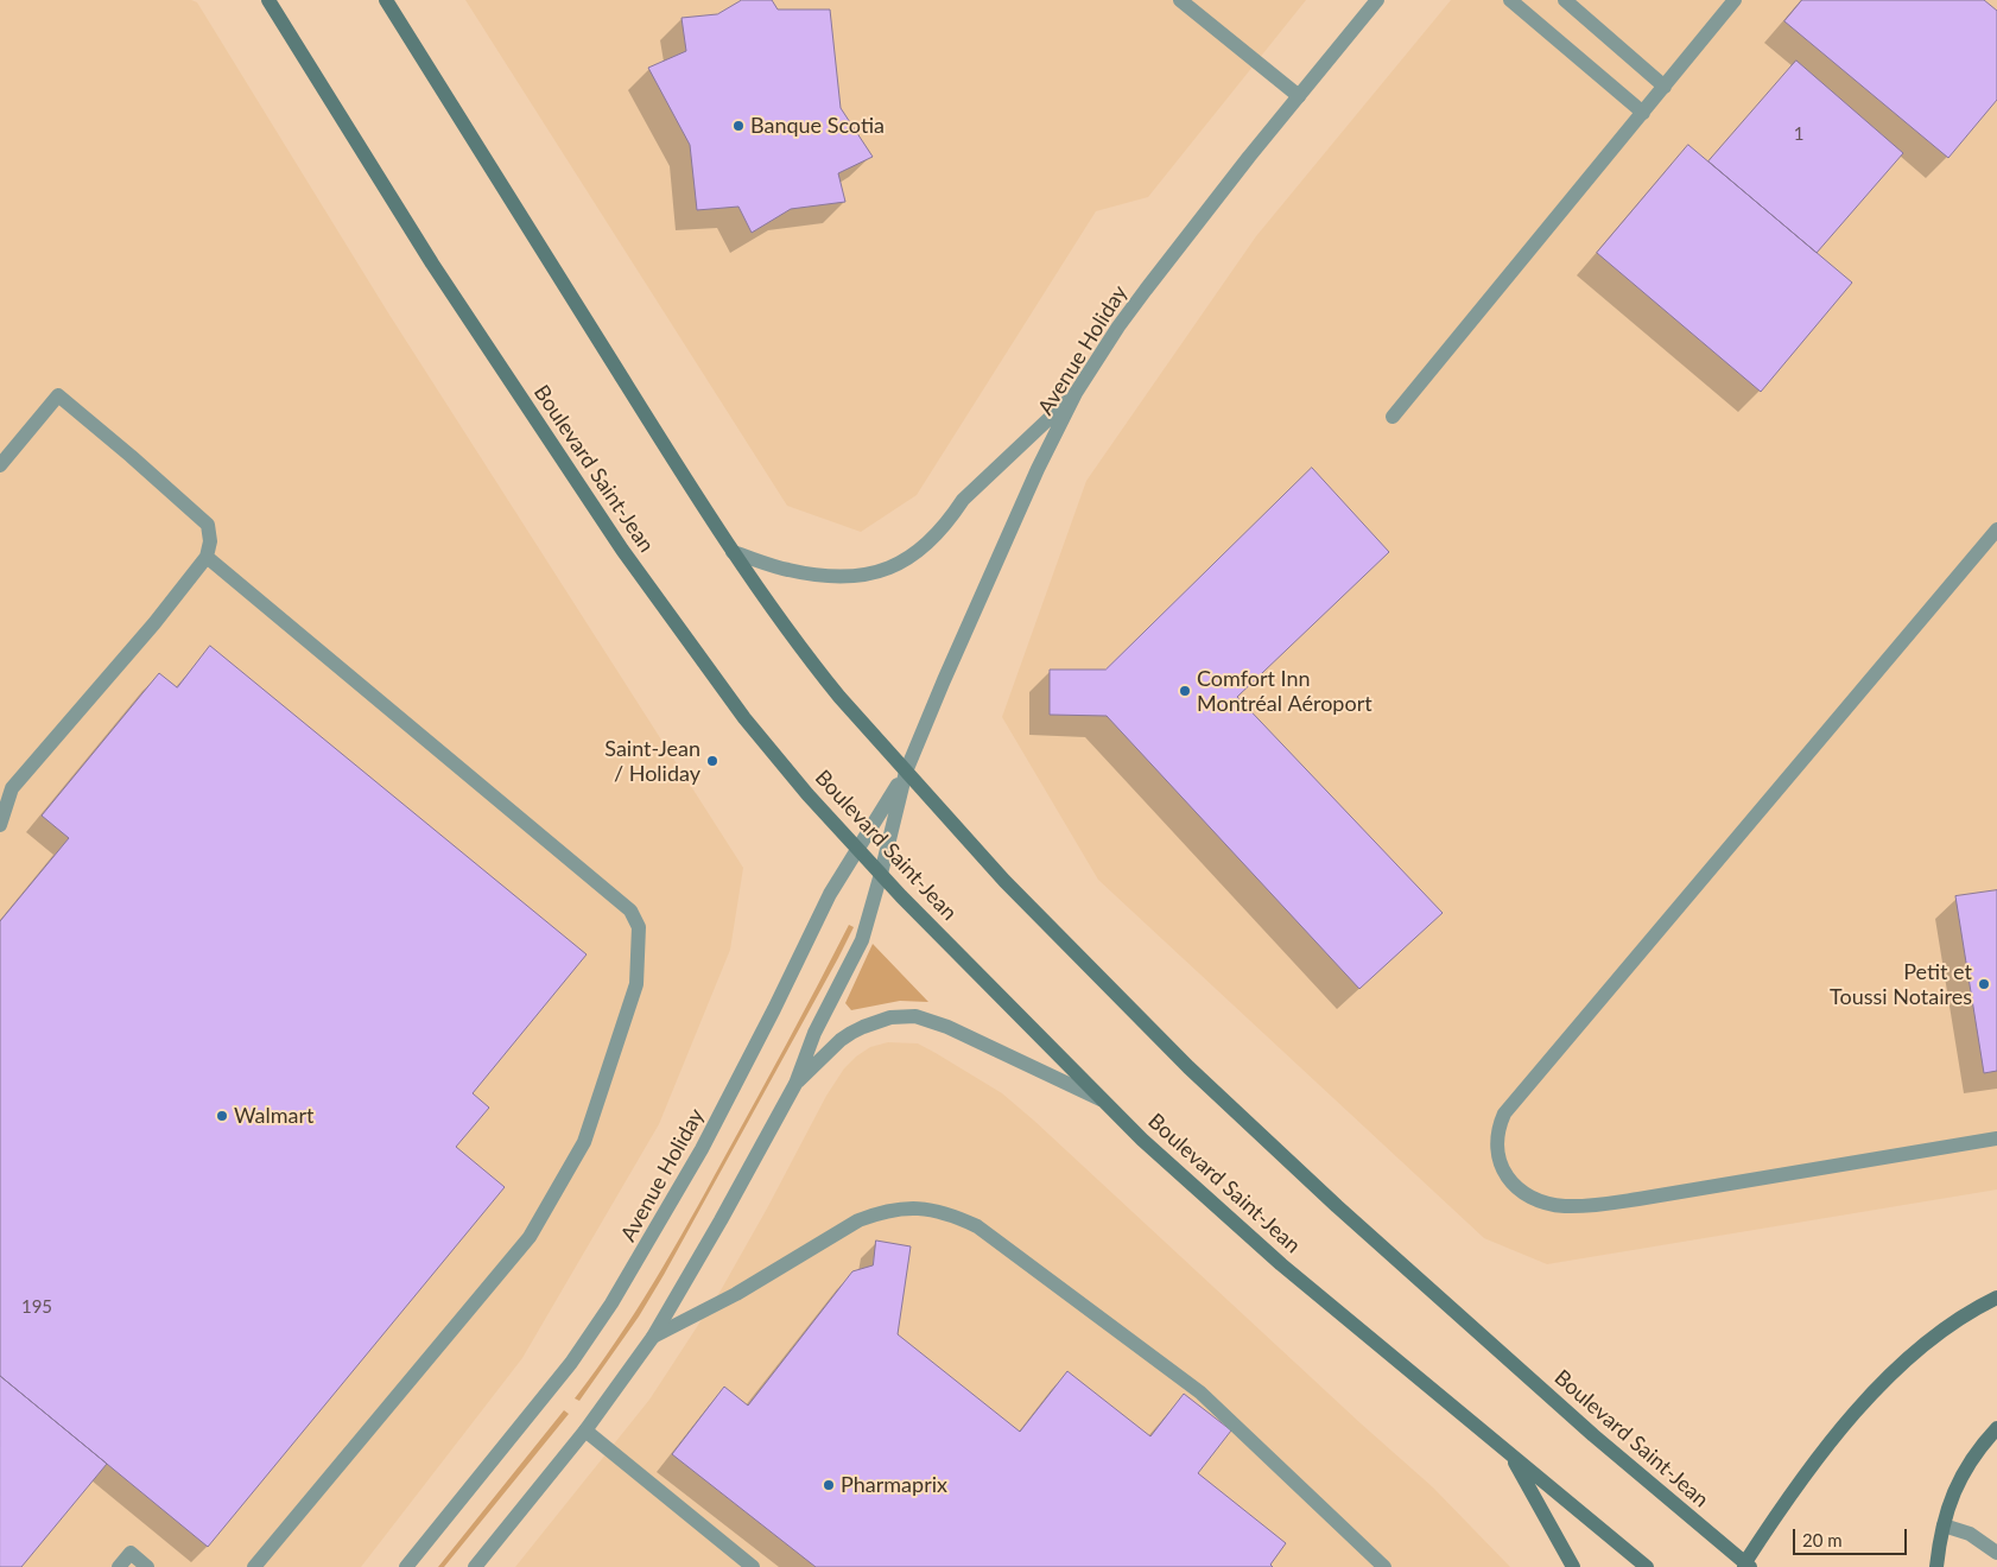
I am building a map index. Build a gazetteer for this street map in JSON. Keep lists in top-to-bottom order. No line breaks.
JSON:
{"streets":{"main road":["Boulevard Saint-Jean"],"street":["Avenue Holiday"]},"crossings":[["Avenue Holiday","Boulevard Saint-Jean"]],"places":["Banque Scotia","Comfort Inn Montréal Aéroport","Saint-Jean / Holiday","Petit et Toussi Notaires","Walmart","Pharmaprix"],"house_numbers":["1","195"],"scale_bar":"20 m"}
